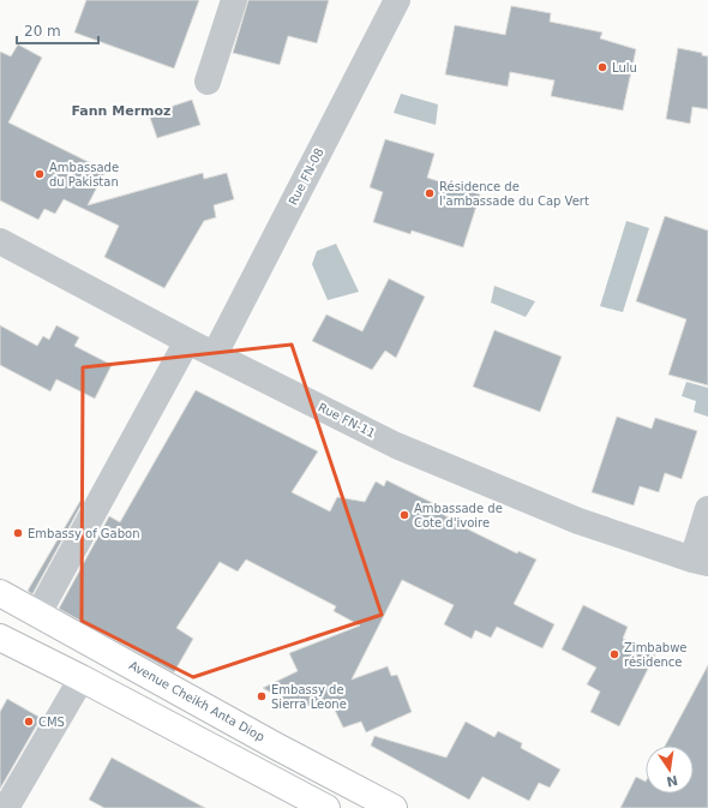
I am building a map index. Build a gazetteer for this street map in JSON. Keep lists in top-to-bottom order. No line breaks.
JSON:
{"streets":{"main road":["Avenue Cheikh Anta Diop"],"street":["Rue FN-08","Rue FN-11"]},"crossings":[["Rue FN-08","Rue FN-11"]],"districts":["Fann Mermoz"],"places":["Lulu","Ambassade du Pakistan","Résidence de l'ambassade du Cap Vert","Ambassade de Cote d'ivoire","Embassy of Gabon","Zimbabwe résidence","Embassy de Sierra Leone","CMS"],"scale_bar":"20 m","north":"bottom"}
